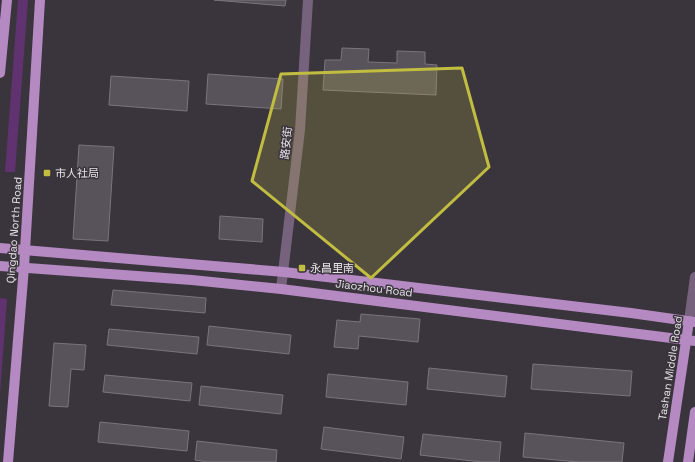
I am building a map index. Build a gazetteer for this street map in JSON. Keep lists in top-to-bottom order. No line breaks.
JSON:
{"streets":{"main road":["Qingdao North Road","Jiaozhou Road","Tashan Middle Road"],"street":["路安街"]},"crossings":[["路安街","Jiaozhou Road"],["Qingdao North Road","Jiaozhou Road"],["Jiaozhou Road","Tashan Middle Road"]],"places":{"transit":["市人社局","永昌里南"]}}
